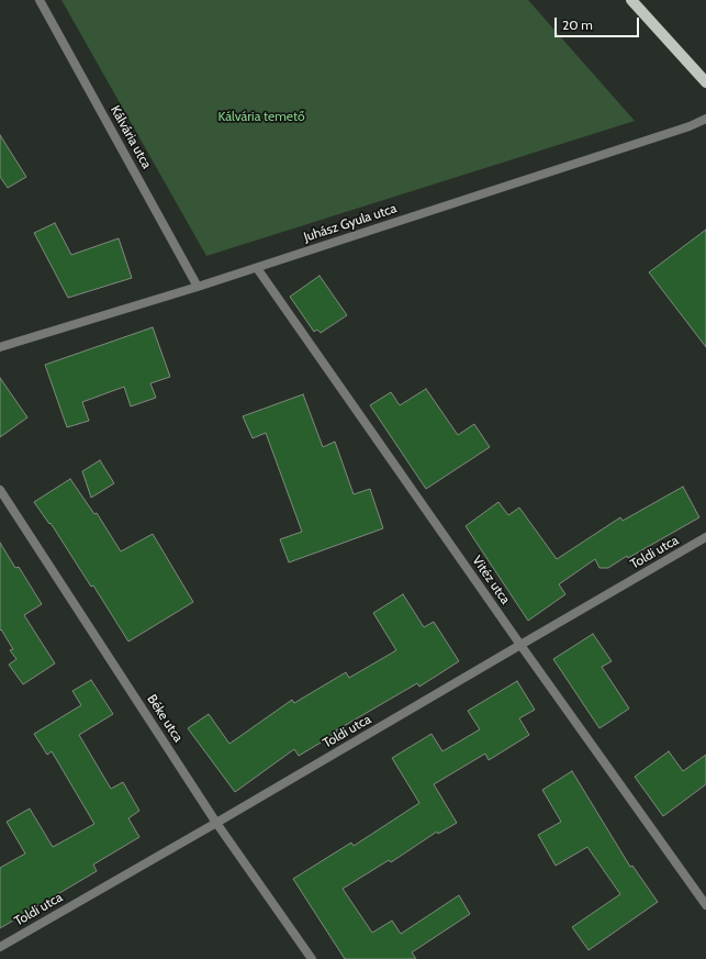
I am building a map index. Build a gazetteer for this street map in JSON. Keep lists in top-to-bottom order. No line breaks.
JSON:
{"streets":{"street":["Kálvária utca","Juhász Gyula utca","Toldi utca","Vitéz utca","Béke utca"]},"crossings":[["Kálvária utca","Juhász Gyula utca"],["Juhász Gyula utca","Vitéz utca"],["Toldi utca","Vitéz utca"],["Toldi utca","Béke utca"]],"parks":["Kálvária temető"],"scale_bar":"20 m"}
